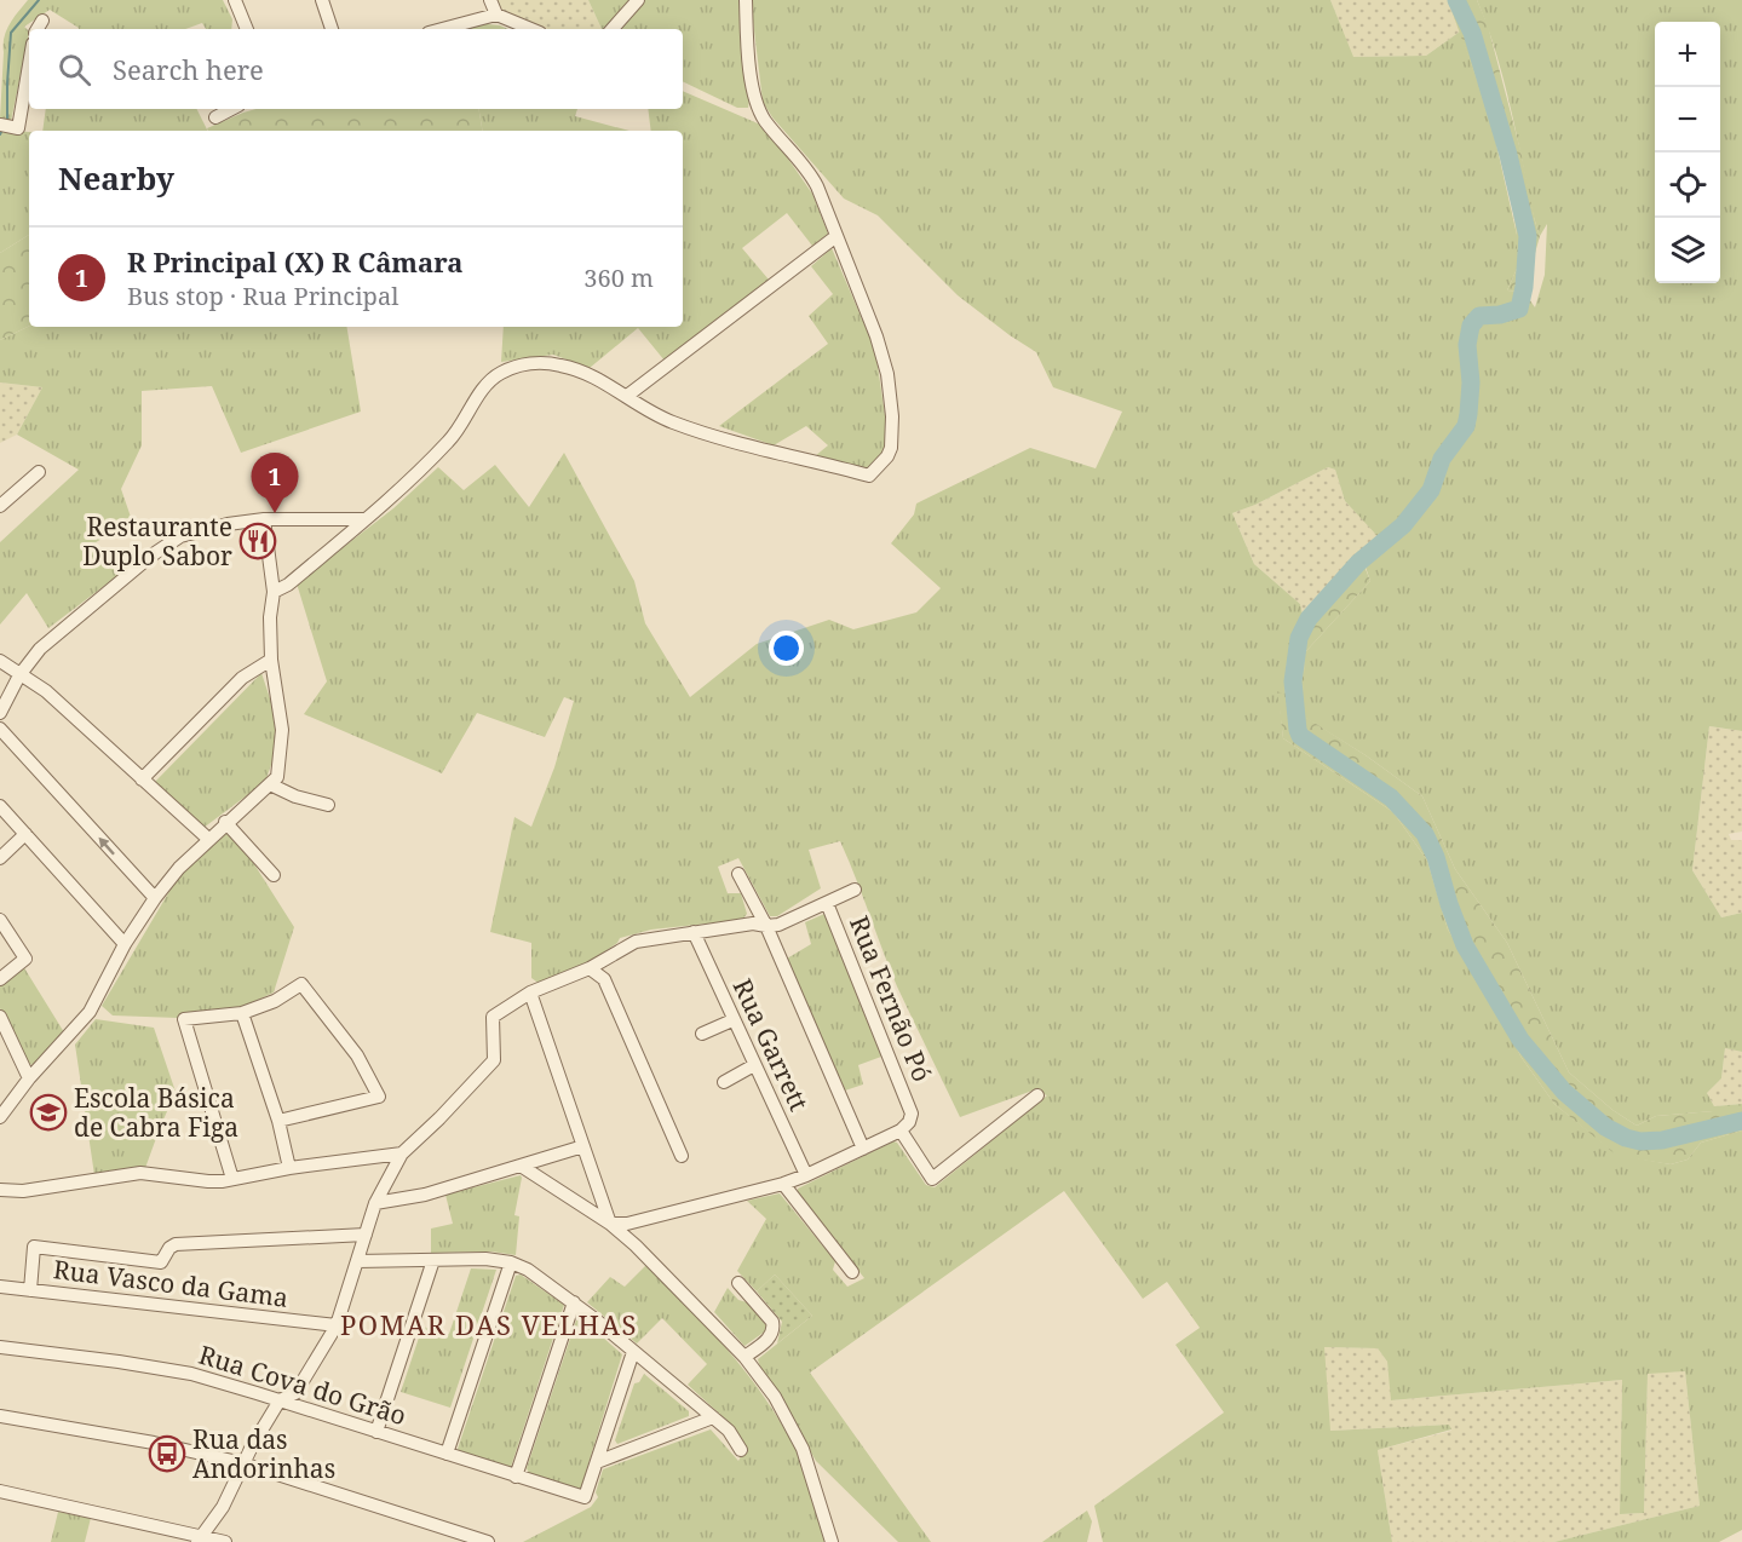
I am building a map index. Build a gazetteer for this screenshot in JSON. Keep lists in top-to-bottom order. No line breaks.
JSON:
{"streets":{"street":["Rua Fernão Pó","Rua Garrett","Rua Vasco da Gama","Rua Cova do Grão"]},"districts":["POMAR DAS VELHAS"],"places":{"restaurant":["Restaurante Duplo Sabor"],"school or university":["Escola Básica de Cabra Figa"],"bus stop":["Rua das Andorinhas"]},"page":{"map_buttons":["+","−"],"search":"Search here","heading":"Nearby","list":[{"mark":"1","name":"R Principal (X) R Câmara","note":"Bus stop · Rua Principal","value":"360 m"}],"pins":"1"}}
